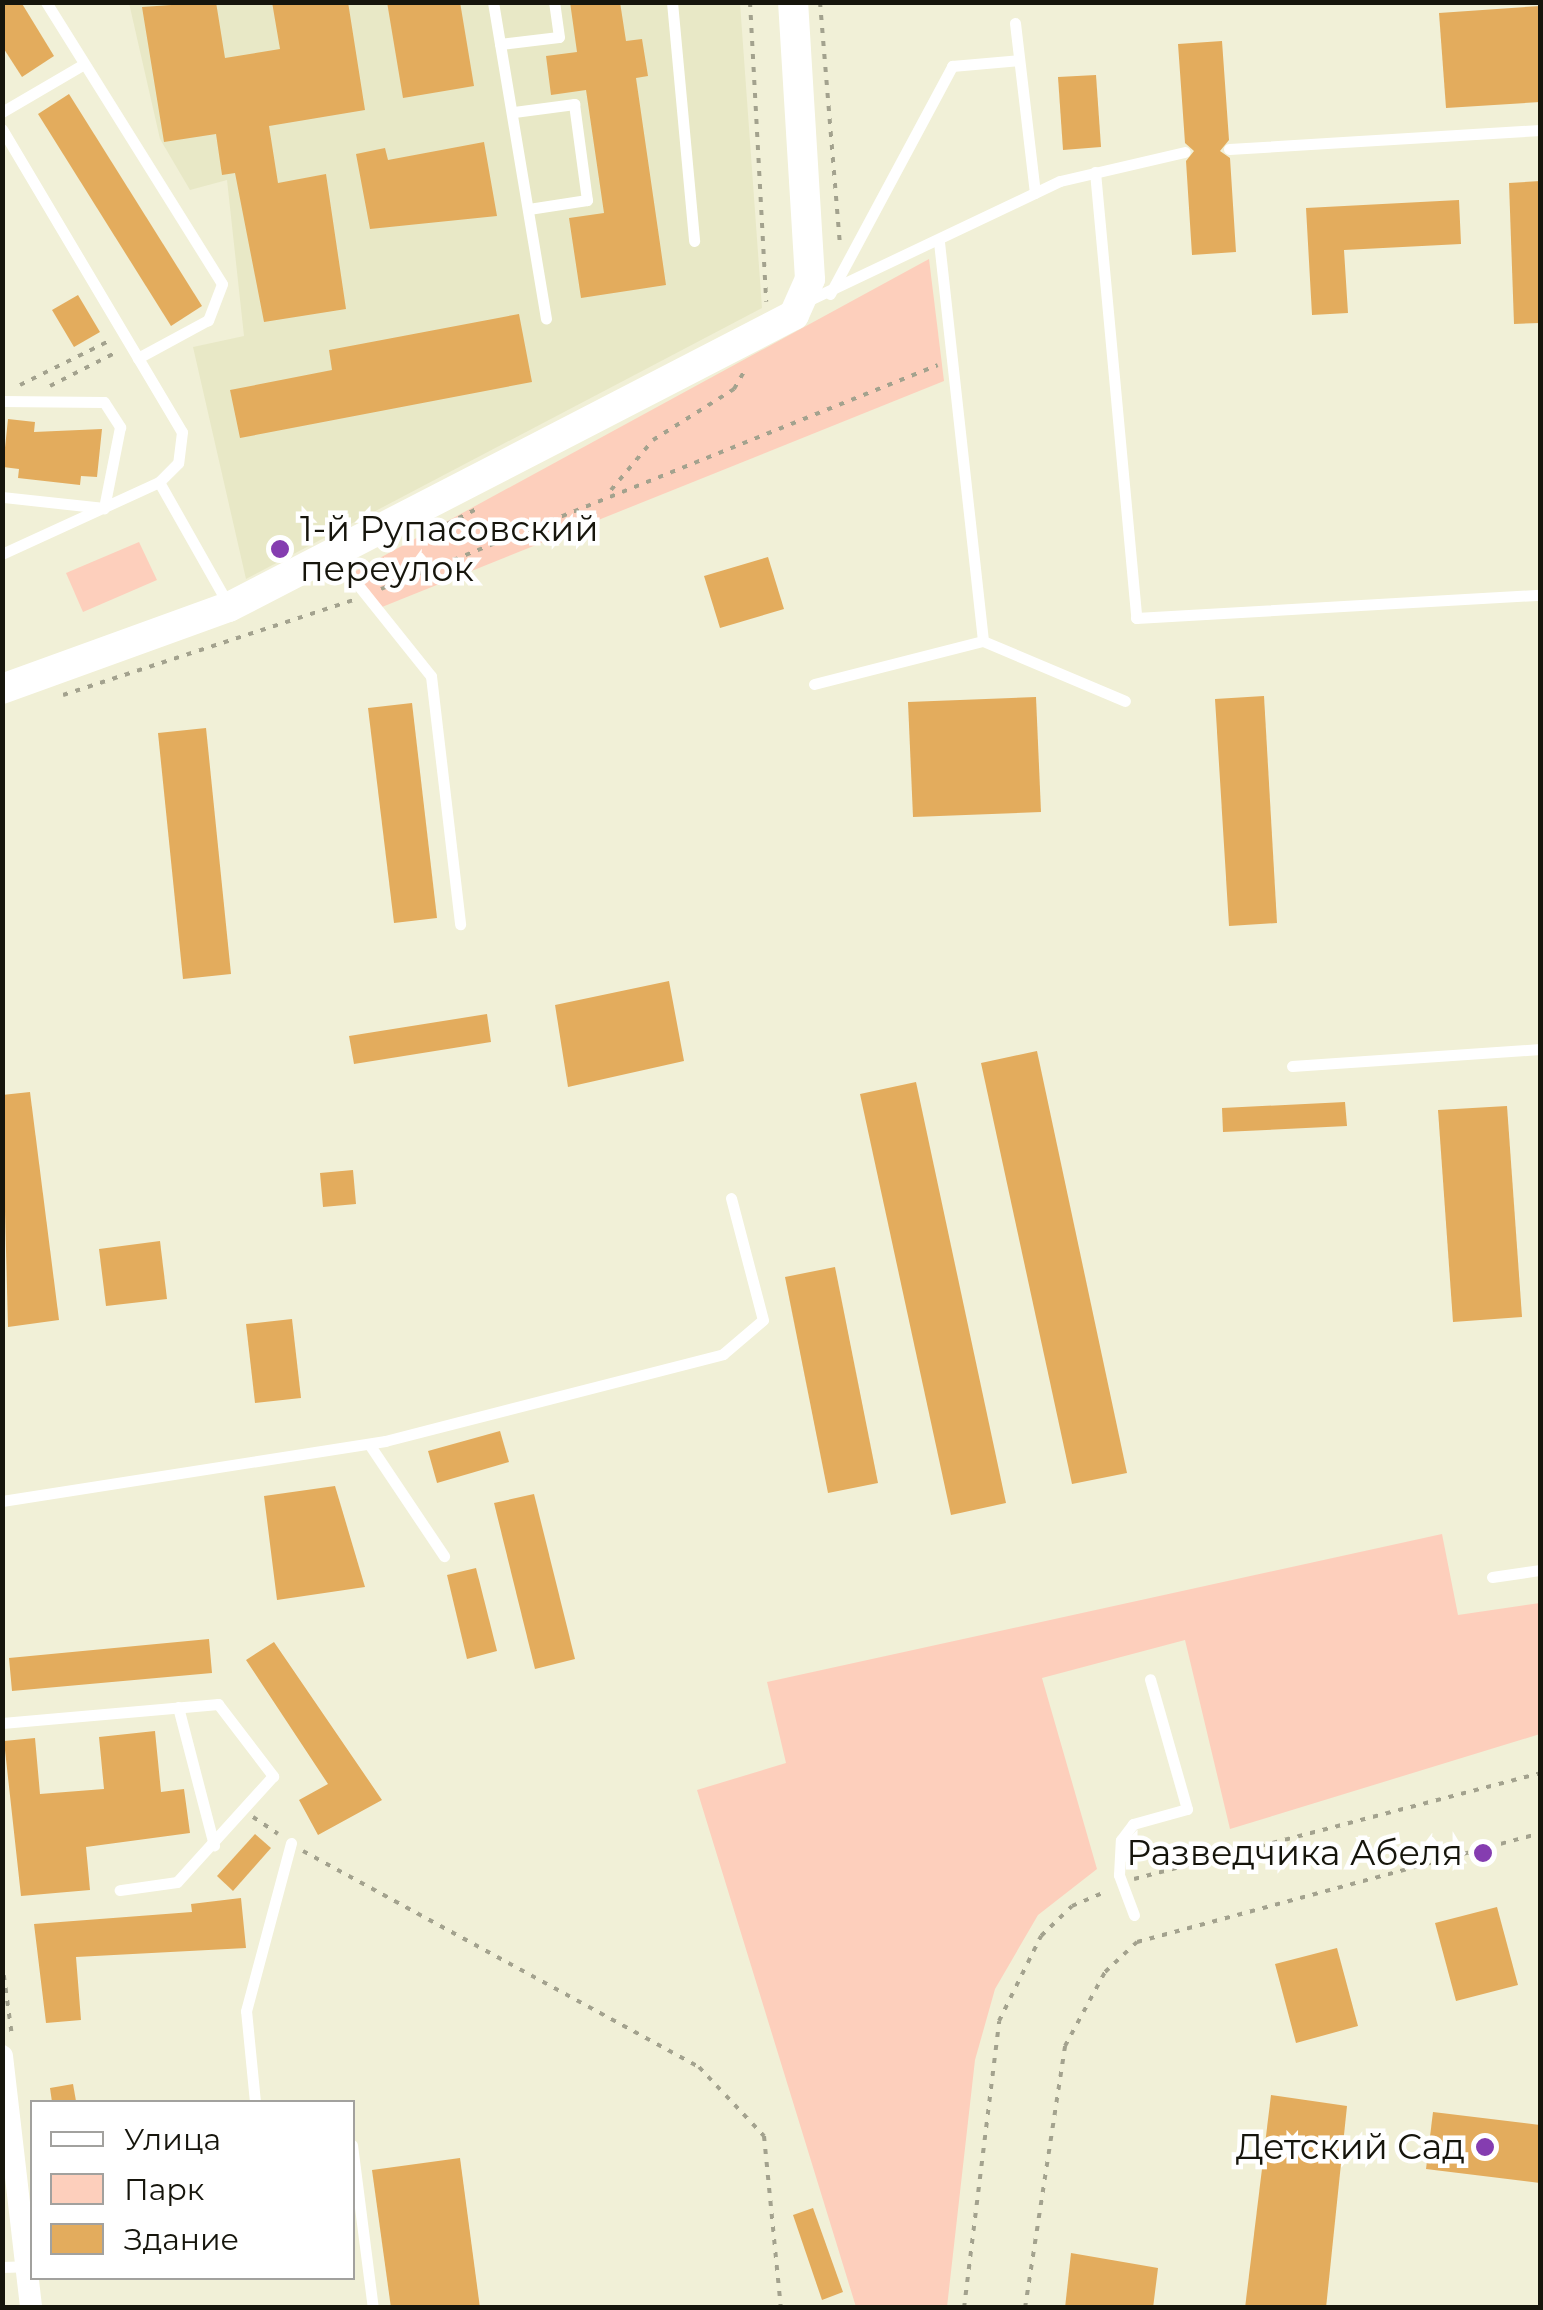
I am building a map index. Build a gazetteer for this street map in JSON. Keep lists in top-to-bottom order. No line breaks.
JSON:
{"places":["1-й Рупасовский переулок","Разведчика Абеля","Детский Сад"],"legend":["Улица","Парк","Здание"]}
